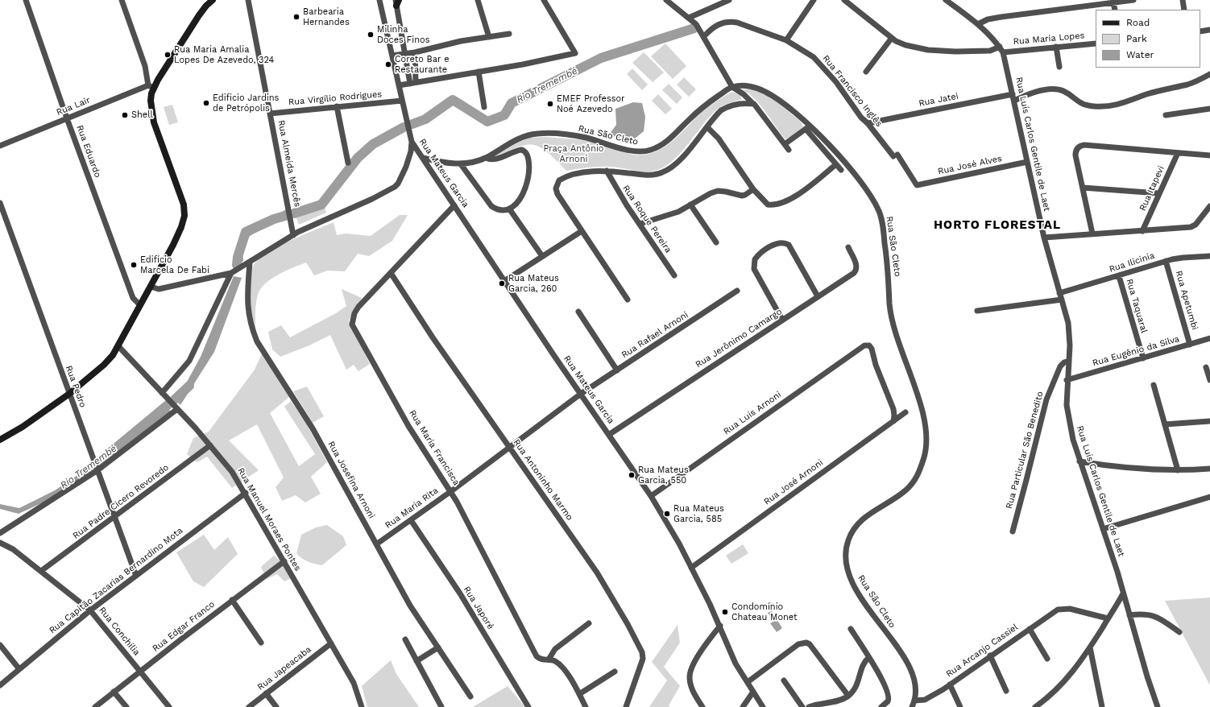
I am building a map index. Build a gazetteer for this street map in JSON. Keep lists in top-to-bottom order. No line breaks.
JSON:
{"streets":{"street":["Rua Maria Lopes","Rua Francisco Inglês","Rua Virgílio Rodrigues","Rua Jatei","Rua Lair","Rua São Cleto","Rua Luís Carlos Gentile de Laet","Rua Eduardo","Rua Almeida Mercês","Rua José Alves","Rua Mateus Garcia","Rua Itapevi","Rua Roque Pereira","Rua Ilicinia","Rua Apetumbi","Rua Taquaral","Rua Rafael Arnoni","Rua Jerônimo Camargo","Rua Eugênio da Silva","Rua Pedro","Rua Luís Arnoni","Rua Maria Francisca","Rua Particular São Benedito","Rua Josefina Arnoni","Rua Antoninho Marmo","Rua José Arnoni","Rua Padre Cicero Revoredo","Rua Maria Rita","Rua Manuel Moraes Pontes","Rua Capitão Zacarias Bernardino Mota","Rua Japoré","Rua Edgar Franco","Rua Conchilia","Rua Arcanjo Cassiel","Rua Japeacaba"]},"crossings":[["Rua Maria Lopes","Rua Luís Carlos Gentile de Laet"],["Rua Francisco Inglês","Rua Jatei"],["Rua Francisco Inglês","Rua José Alves"],["Rua Virgílio Rodrigues","Rua Almeida Mercês"],["Rua Virgílio Rodrigues","Rua Mateus Garcia"],["Rua Jatei","Rua Luís Carlos Gentile de Laet"],["Rua Lair","Rua Eduardo"],["Rua São Cleto","Rua Mateus Garcia"],["Rua São Cleto","Rua Arcanjo Cassiel"],["Rua Luís Carlos Gentile de Laet","Rua José Alves"],["Rua Luís Carlos Gentile de Laet","Rua Ilicinia"],["Rua Luís Carlos Gentile de Laet","Rua Eugênio da Silva"],["Rua Luís Carlos Gentile de Laet","Rua Particular São Benedito"],["Rua Mateus Garcia","Rua Rafael Arnoni"],["Rua Mateus Garcia","Rua Jerônimo Camargo"],["Rua Mateus Garcia","Rua Luís Arnoni"],["Rua Mateus Garcia","Rua Maria Francisca"],["Rua Mateus Garcia","Rua José Arnoni"],["Rua Mateus Garcia","Rua Maria Rita"],["Rua Ilicinia","Rua Apetumbi"],["Rua Ilicinia","Rua Taquaral"],["Rua Apetumbi","Rua Eugênio da Silva"],["Rua Taquaral","Rua Eugênio da Silva"],["Rua Rafael Arnoni","Rua Maria Rita"],["Rua Pedro","Rua Padre Cicero Revoredo"],["Rua Pedro","Rua Capitão Zacarias Bernardino Mota"],["Rua Luís Arnoni","Rua José Arnoni"],["Rua Maria Francisca","Rua Antoninho Marmo"],["Rua Maria Francisca","Rua Maria Rita"],["Rua Josefina Arnoni","Rua Maria Rita"],["Rua Antoninho Marmo","Rua Maria Rita"],["Rua Padre Cicero Revoredo","Rua Manuel Moraes Pontes"],["Rua Padre Cicero Revoredo","Rua Conchilia"],["Rua Maria Rita","Rua Japoré"],["Rua Manuel Moraes Pontes","Rua Capitão Zacarias Bernardino Mota"],["Rua Manuel Moraes Pontes","Rua Edgar Franco"],["Rua Manuel Moraes Pontes","Rua Japeacaba"],["Rua Capitão Zacarias Bernardino Mota","Rua Conchilia"],["Rua Edgar Franco","Rua Conchilia"]],"districts":["HORTO FLORESTAL"],"water":["Rio Tremembé"],"parks":["Praça Antônio Arnoni"],"places":["Barbearia Hernandes","Milinha Doces Finos","Rua Maria Amalia Lopes De Azevedo, 324","Coreto Bar e Restaurante","Edificio Jardins de Petrópolis","EMEF Professor Noé Azevedo","Shell","Edifício Marcela De Fabi","Rua Mateus Garcia, 260","Rua Mateus Garcia, 550","Rua Mateus Garcia, 585","Condomínio Chateau Monet"],"legend":["Road","Park","Water"]}
